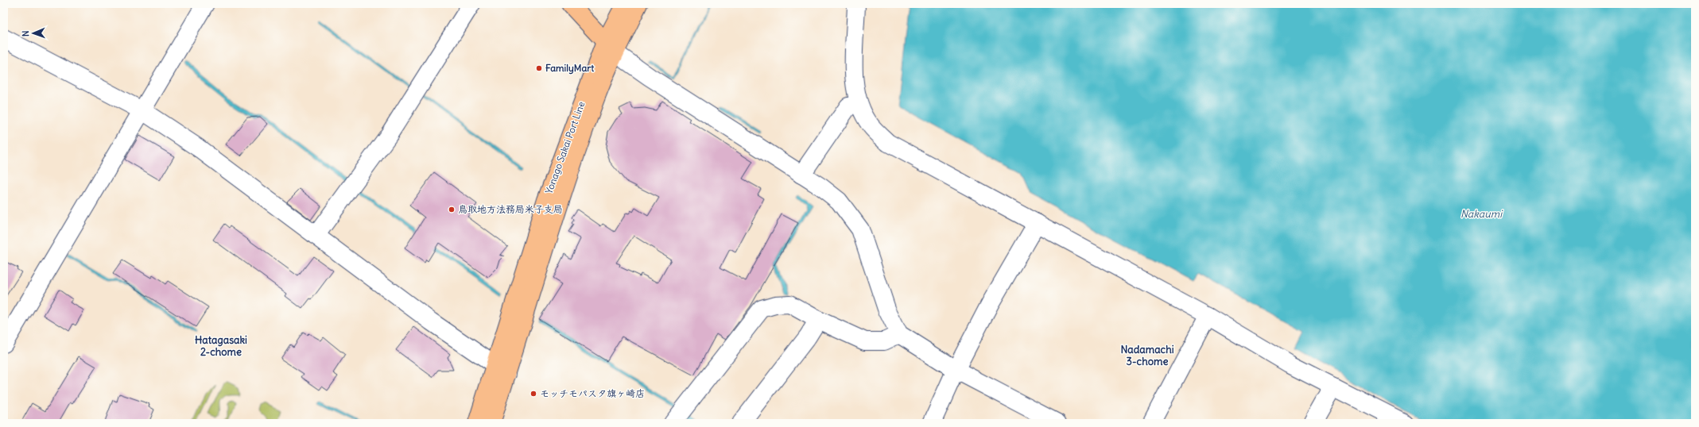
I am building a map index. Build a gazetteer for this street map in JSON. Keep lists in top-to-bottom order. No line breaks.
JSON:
{"streets":{"main road":["Yonago Sakai Port Line"]},"districts":["Hatagasaki 2-chome","Nadamachi 3-chome"],"water":["Nakaumi"],"places":["FamilyMart","鳥取地方法務局米子支局","モッチモパスタ旗ヶ崎店"],"north":"left"}
